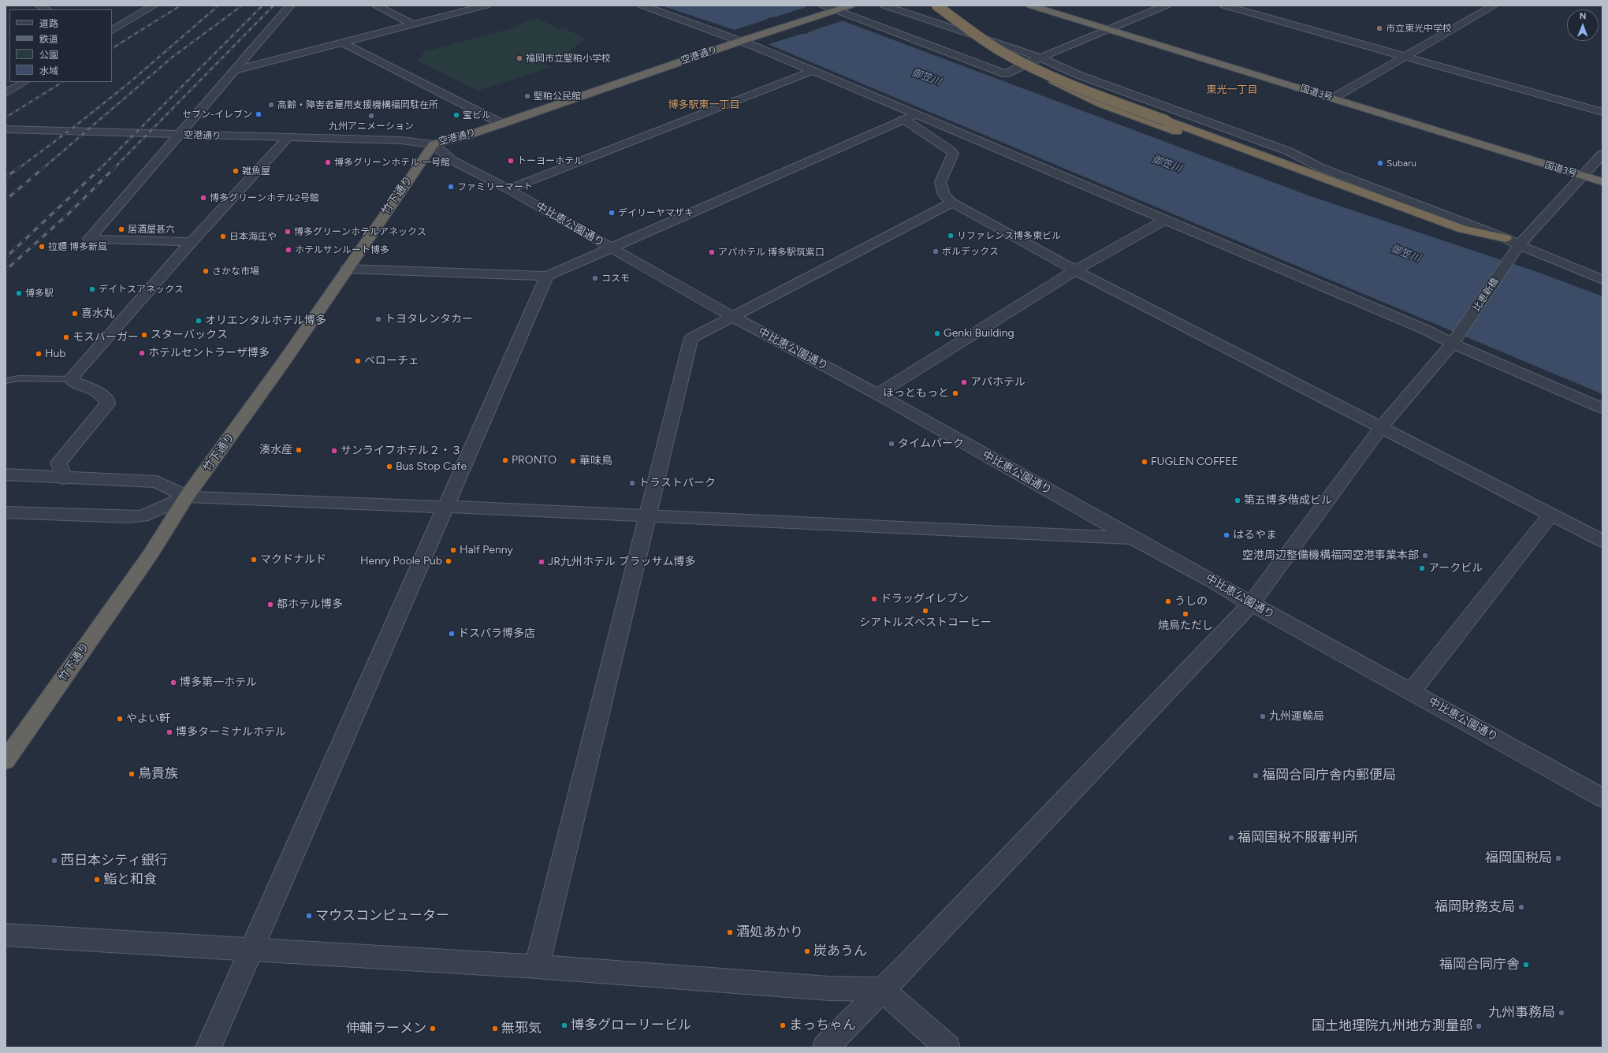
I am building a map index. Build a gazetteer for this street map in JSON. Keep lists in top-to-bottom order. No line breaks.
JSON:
{"streets":{"highway":["空港通り","国道3号","竹下通り"],"street":["中比恵公園通り","比恵新橋"]},"crossings":[["空港通り","竹下通り"],["空港通り","中比恵公園通り"],["国道3号","比恵新橋"],["竹下通り","中比恵公園通り"],["中比恵公園通り","比恵新橋"]],"districts":["東光一丁目","博多駅東一丁目"],"water":["御笠川"],"places":["市立東光中学校","福岡市立堅粕小学校","堅粕公民館","高齢・障害者雇用支援機構福岡駐在所","セブン-イレブン","宝ビル","九州アニメーション","トーヨーホテル","博多グリーンホテル 一号館","Subaru","雑魚屋","ファミリーマート","博多グリーンホテル2号館","デイリーヤマザキ","居酒屋甚六","博多グリーンホテルアネックス","リファレンス博多東ビル","日本海庄や","拉麵 博多新風","ホテルサンルート博多","ボルデックス","アパホテル 博多駅筑紫口","さかな市場","コスモ","デイトスアネックス","博多駅","喜水丸","トヨタレンタカー","オリエンタルホテル博多","Genki Building","スターバックス","モスバーガー","ホテルセントラーザ博多","Hub","ベローチェ","アパホテル","ほっともっと","タイムパーク","湊水産","サンライフホテル２・３","PRONTO","華味鳥","FUGLEN COFFEE","Bus Stop Cafe","トラストパーク","第五博多偕成ビル","はるやま","Half Penny","空港周辺整備機構福岡空港事業本部","マクドナルド","Henry Poole Pub","JR九州ホテル ブラッサム博多","アークビル","ドラッグイレブン","うしの","都ホテル博多","シアトルズベストコーヒー","焼鳥ただし","ドスパラ博多店","博多第一ホテル","九州運輸局","やよい軒","博多ターミナルホテル","鳥貴族","福岡合同庁舎内郵便局","福岡国税不服審判所","福岡国税局","西日本シティ銀行","鮨と和食","福岡財務支局","マウスコンピューター","酒処あかり","炭あうん","福岡合同庁舎","九州事務局","博多グローリービル","まっちゃん","国土地理院九州地方測量部","伸輔ラーメン","無邪気"],"legend":["道路","鉄道","公園","水域"],"north":"top"}
